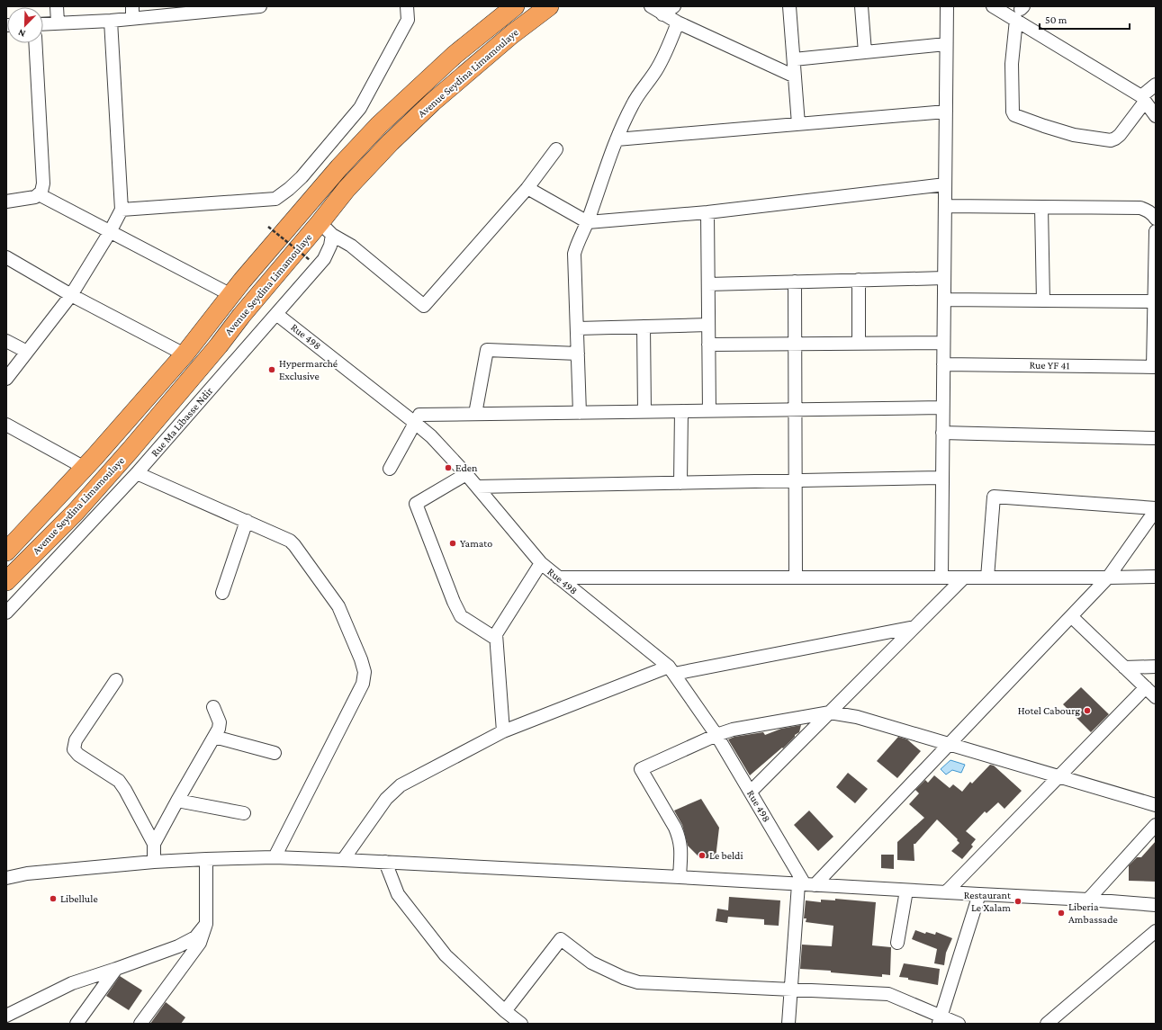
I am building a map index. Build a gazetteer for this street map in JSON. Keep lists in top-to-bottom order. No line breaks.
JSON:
{"streets":{"highway":["Avenue Seydina Limamoulaye"],"street":["Rue 498","Rue YF 41","Rue Ma Libasse Ndir"]},"crossings":[["Avenue Seydina Limamoulaye","Rue Ma Libasse Ndir"],["Rue 498","Rue Ma Libasse Ndir"]],"places":["Hypermarché Exclusive","Eden","Yamato","Hotel Cabourg","Le beldi","Libellule","Restaurant Le Xalam","Liberia Ambassade"],"scale_bar":"50 m","north":"bottom left"}
